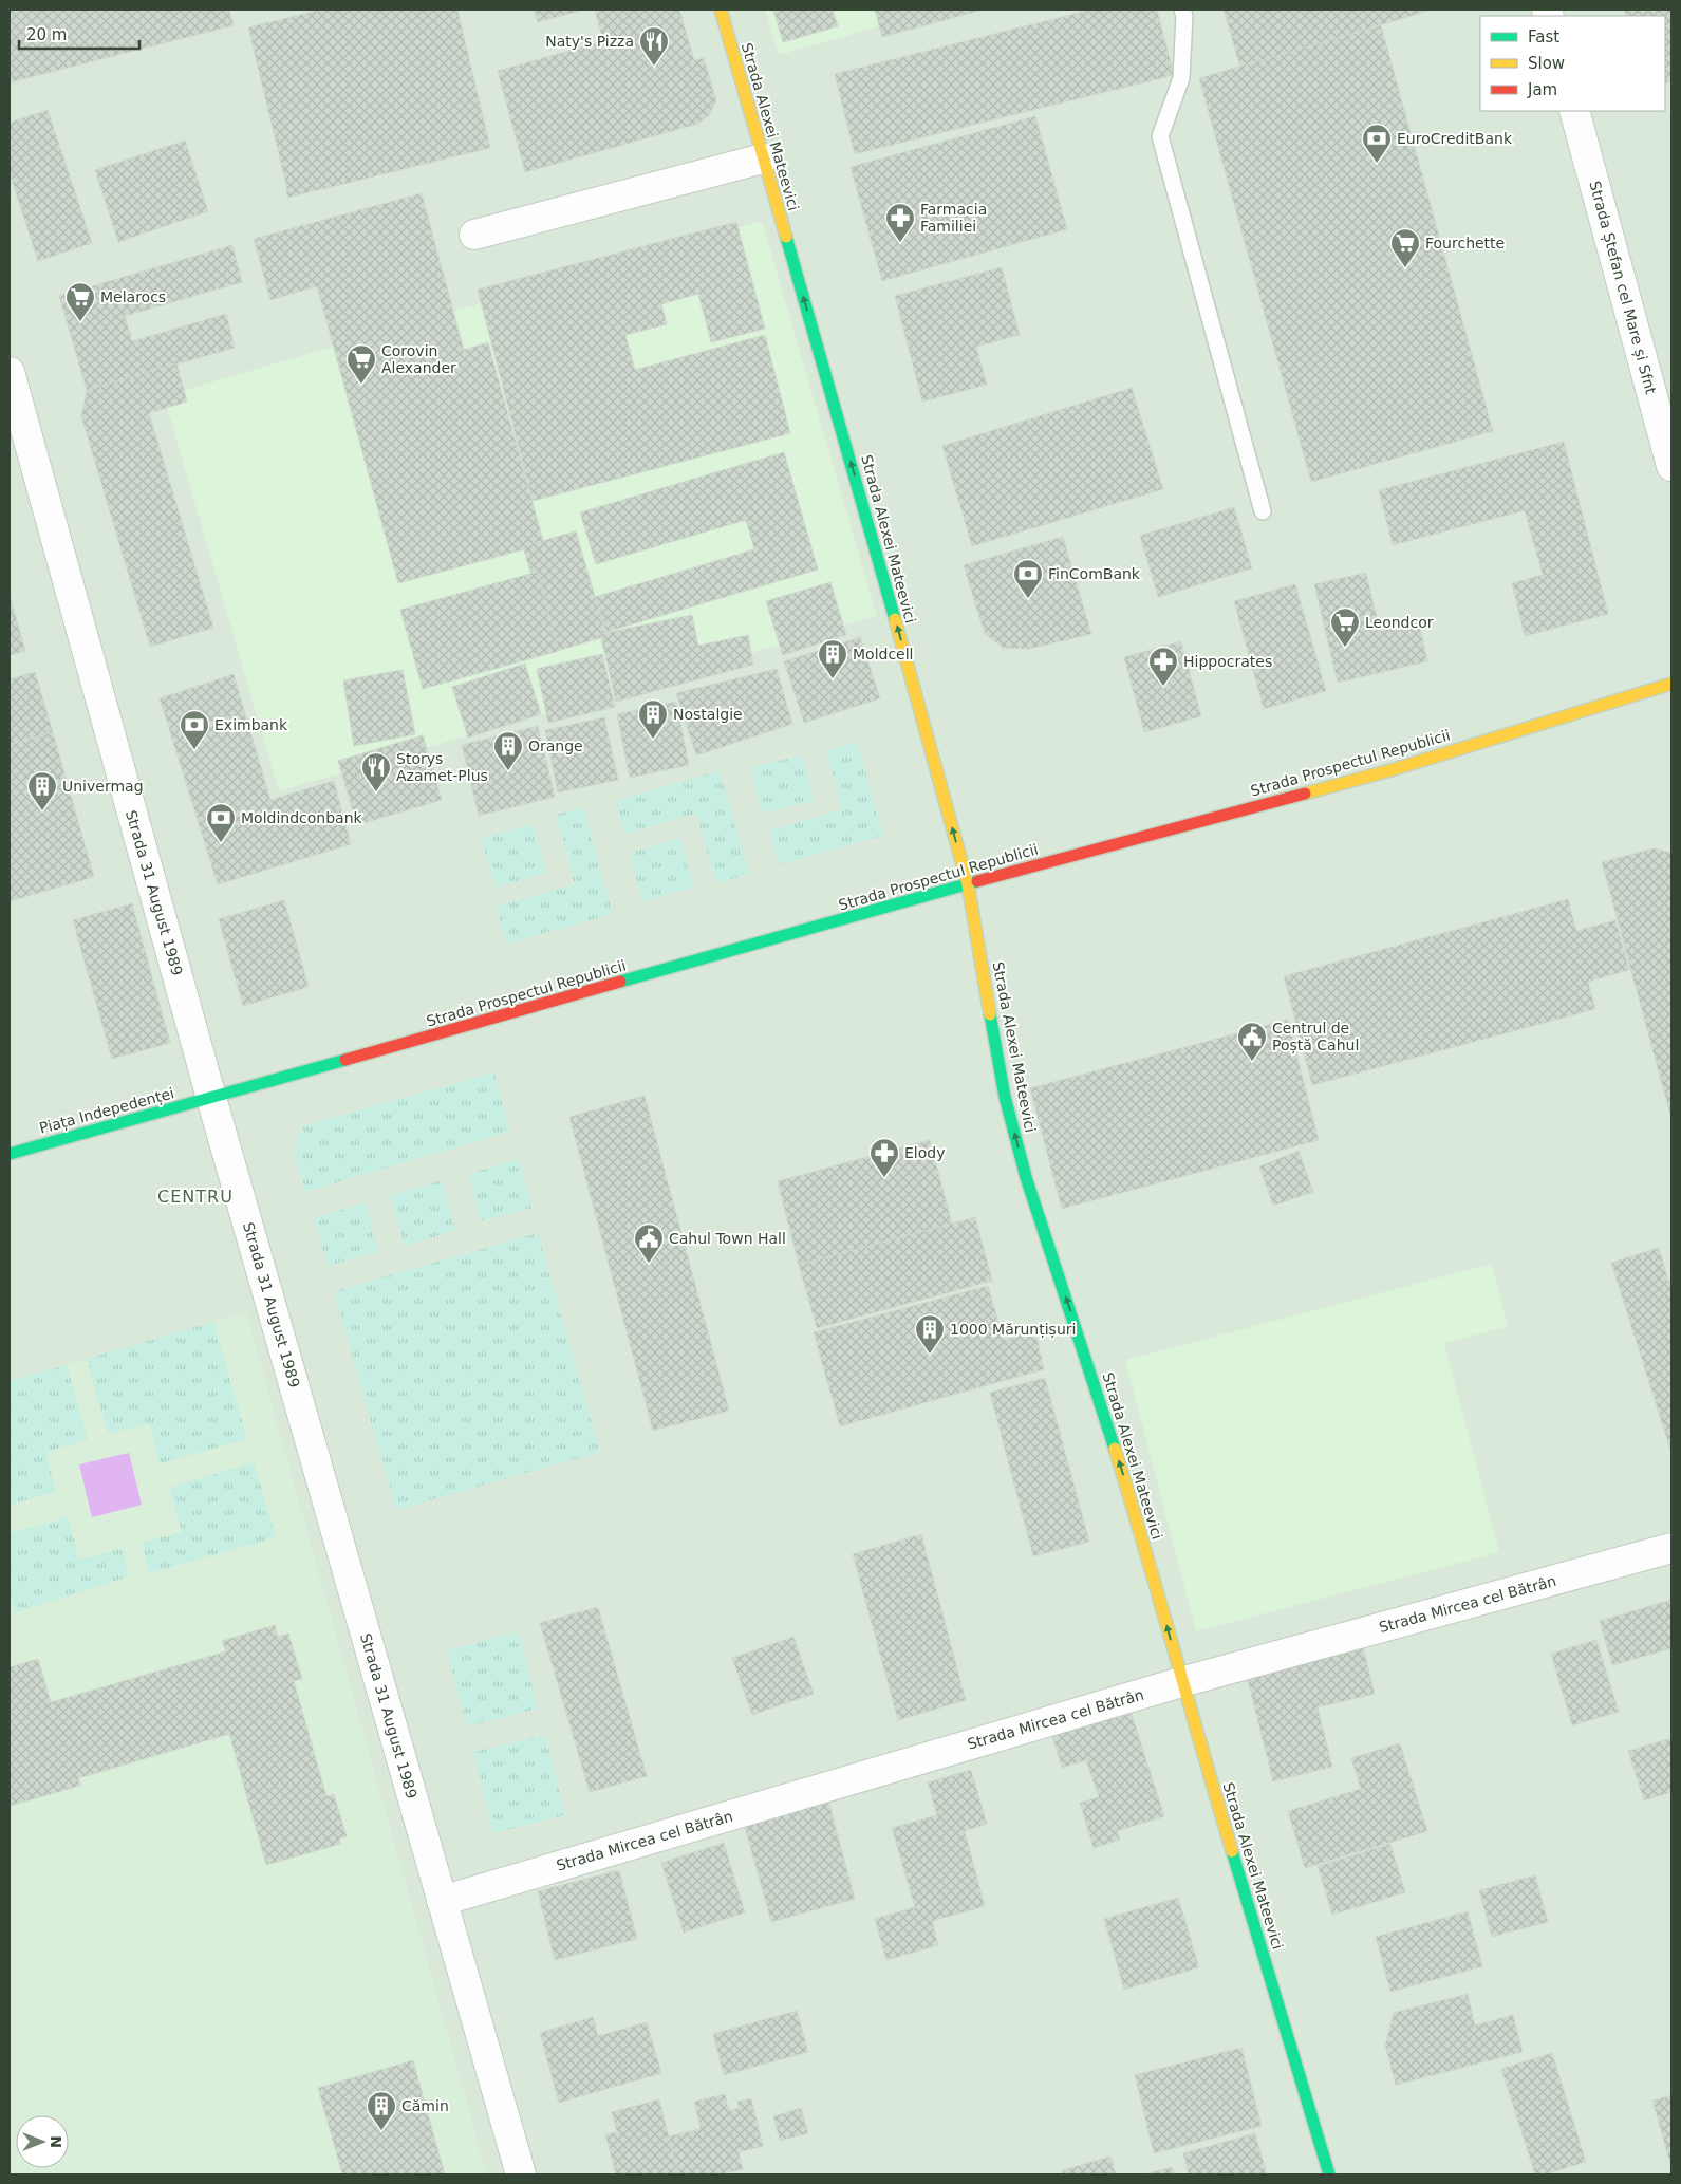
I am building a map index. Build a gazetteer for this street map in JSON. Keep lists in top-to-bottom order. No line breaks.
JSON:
{"streets":{"street":["Strada Alexei Mateevici","Strada Ștefan cel Mare și Sfnt","Strada Prospectul Republicii","Strada 31 August 1989","Piața Indepedenței","Strada Mircea cel Bătrân"]},"crossings":[["Strada Alexei Mateevici","Strada Prospectul Republicii"],["Strada Alexei Mateevici","Strada Mircea cel Bătrân"],["Strada Prospectul Republicii","Strada 31 August 1989"],["Strada Prospectul Republicii","Piața Indepedenței"],["Strada 31 August 1989","Piața Indepedenței"],["Strada 31 August 1989","Strada Mircea cel Bătrân"]],"one_way":["Strada Alexei Mateevici"],"districts":["CENTRU"],"places":{"restaurant":["Naty's Pizza","Storys Azamet-Plus"],"bank":["EuroCreditBank","FinComBank","Eximbank","Moldindconbank"],"pharmacy":["Farmacia Familiei","Hippocrates","Elody"],"supermarket":["Fourchette","Melarocs","Corovin Alexander","Leondcor"],"building":["Moldcell","Nostalgie","Orange","Univermag","1000 Mărunțișuri","Cămin"],"public building":["Centrul de Poștă Cahul","Cahul Town Hall"]},"legend":["Fast","Slow","Jam"],"scale_bar":"20 m","north":"right"}
